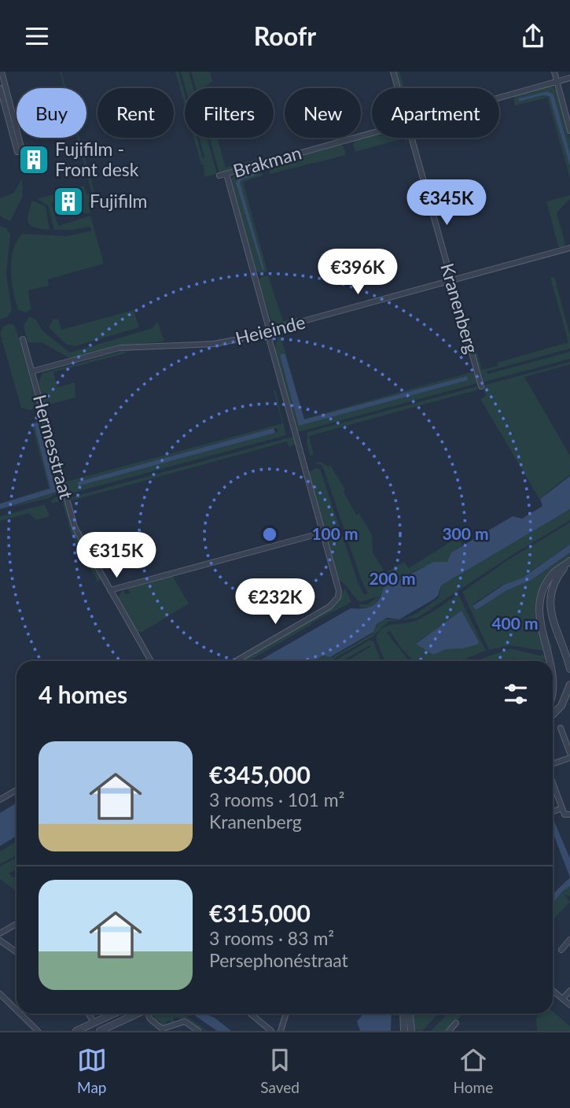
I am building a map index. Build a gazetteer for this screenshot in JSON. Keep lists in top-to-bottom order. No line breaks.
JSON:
{"streets":{"street":["Brakman","Kranenberg","Heieinde","Hermesstraat"]},"crossings":[["Kranenberg","Heieinde"],["Heieinde","Hermesstraat"]],"places":{"building":["Fujifilm - Front desk","Fujifilm"]},"page":{"header":"Roofr","chip":["Buy","Rent","Filters","New","Apartment"],"price":["€345K","€396K","€315K","€232K"],"heading":"4 homes","list":[{"name":"€345,000","note":"3 rooms · 101 m² · Kranenberg"},{"name":"€315,000","note":"3 rooms · 83 m² · Persephonéstraat"}],"tabs":["Map","Saved","Home"]},"rings":["100 m","300 m","200 m","400 m"]}
